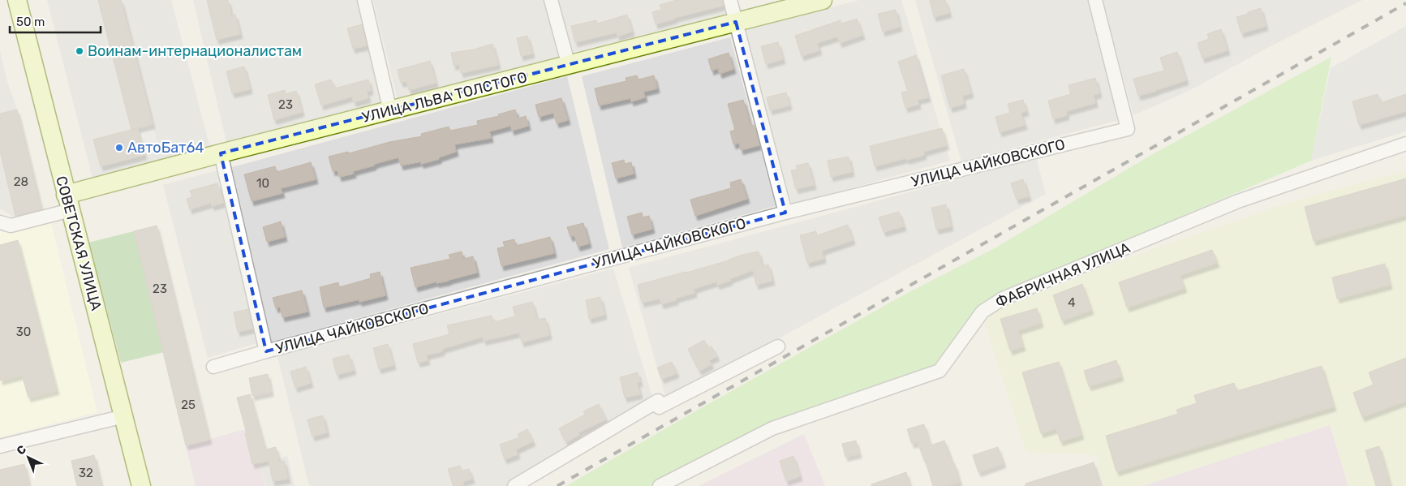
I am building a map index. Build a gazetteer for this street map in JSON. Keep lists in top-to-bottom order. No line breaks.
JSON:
{"streets":{"street":["УЛИЦА ЛЬВА ТОЛСТОГО","УЛИЦА ЧАЙКОВСКОГО","СОВЕТСКАЯ УЛИЦА","ФАБРИЧНАЯ УЛИЦА"]},"crossings":[["УЛИЦА ЛЬВА ТОЛСТОГО","СОВЕТСКАЯ УЛИЦА"]],"places":["Воинам-интернационалистам","АвтоБат64"],"house_numbers":["23","28","10","23","4","30","25","32"],"scale_bar":"50 m","north":"top left"}
